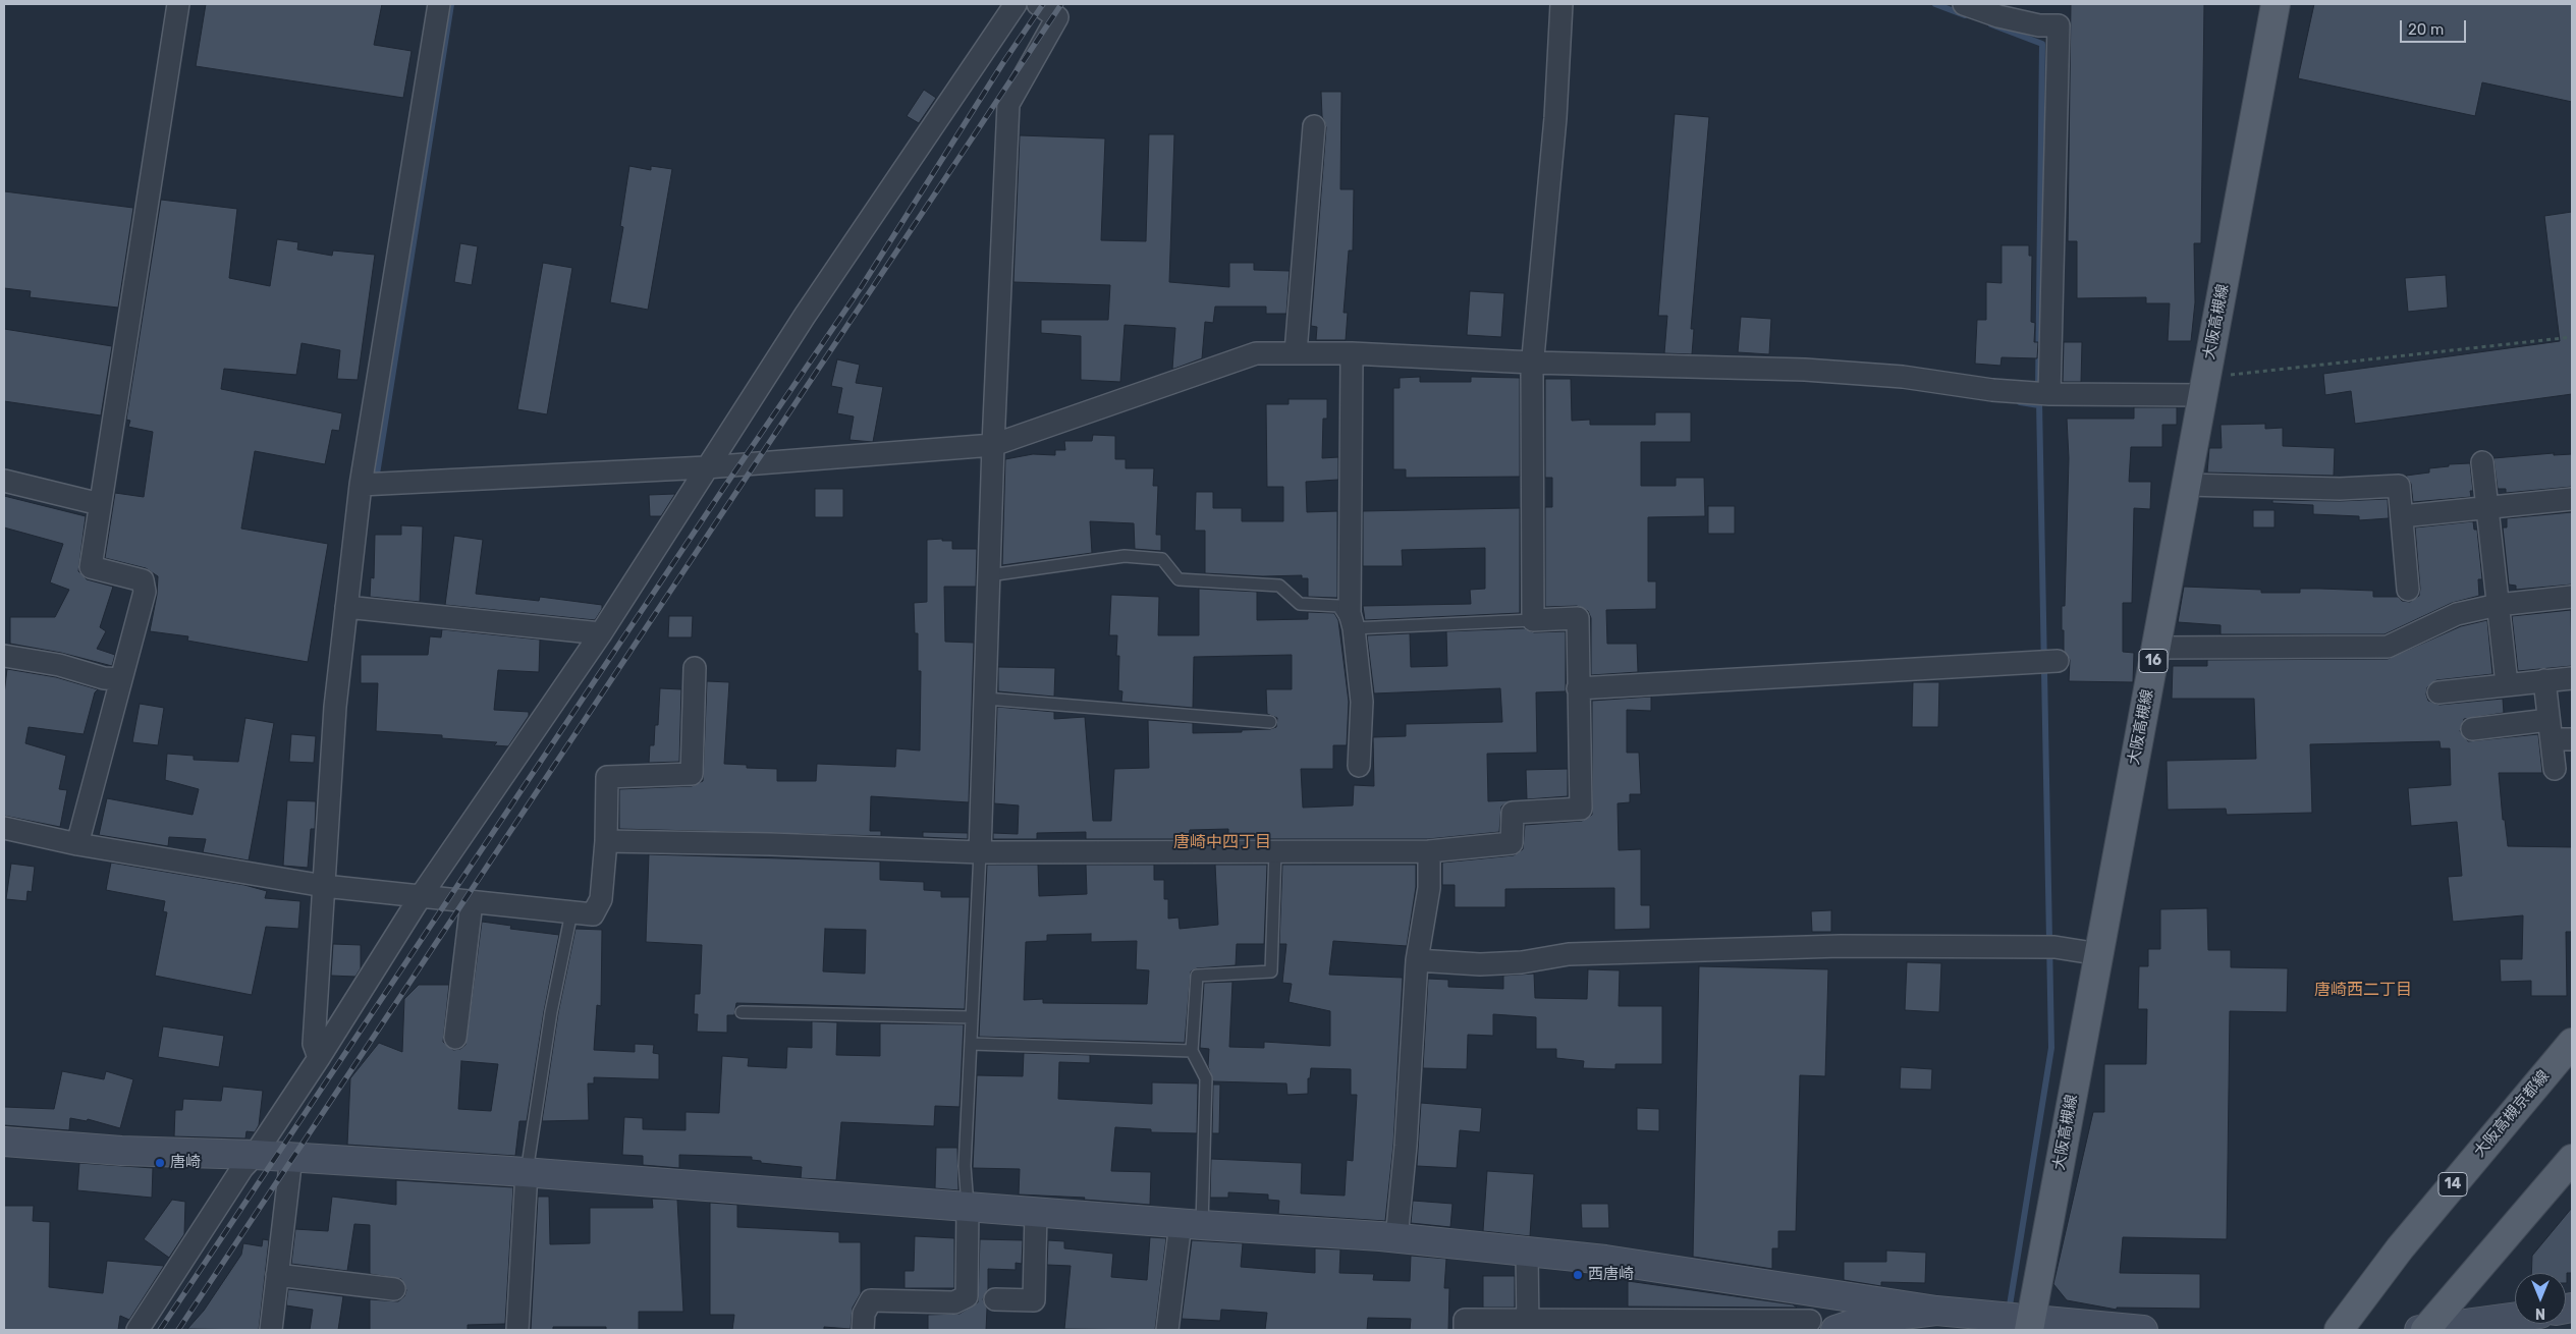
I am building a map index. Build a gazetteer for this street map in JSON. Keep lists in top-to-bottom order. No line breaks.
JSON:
{"streets":{"main road":["大阪高槻線","16","大阪高槻京都線","14"]},"districts":["唐崎中四丁目","唐崎西二丁目"],"places":["唐崎","西唐崎"],"scale_bar":"20 m","north":"bottom"}
